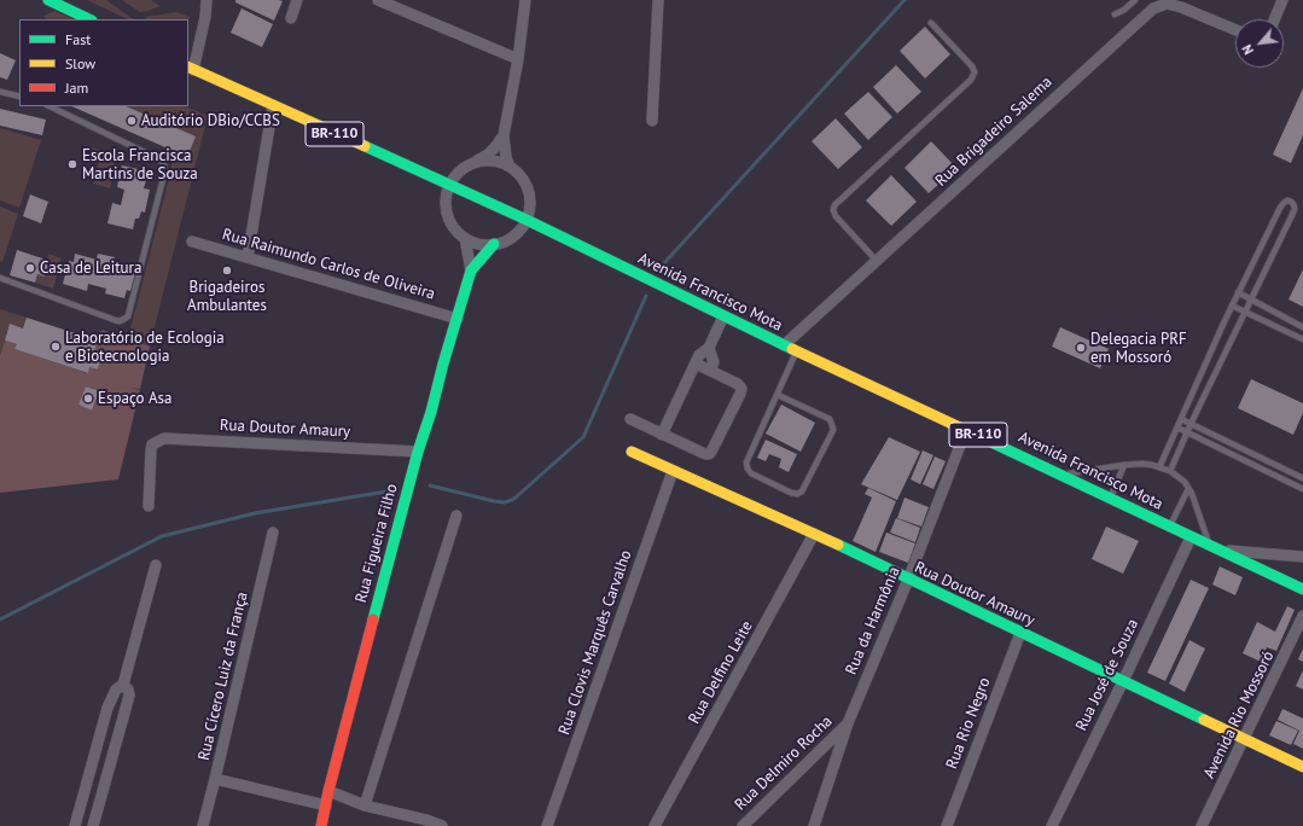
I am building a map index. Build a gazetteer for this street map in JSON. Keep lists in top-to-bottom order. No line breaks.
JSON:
{"streets":{"street":["Rua Brigadeiro Salema","BR-110","Rua Raimundo Carlos de Oliveira","Avenida Francisco Mota","Rua Doutor Amaury","Rua Figueira Filho","Rua da Harmônia","Rua Clovis Marquês Carvalho","Rua Delfino Leite","Rua José de Souza","Rua Cícero Luiz da França","Avenida Rio Mossoró","Rua Rio Negro","Rua Delmiro Rocha"]},"crossings":[["Rua Brigadeiro Salema","Avenida Francisco Mota"],["Rua Raimundo Carlos de Oliveira","Rua Figueira Filho"],["Avenida Francisco Mota","Rua da Harmônia"],["Avenida Francisco Mota","Rua José de Souza"],["Rua Doutor Amaury","Rua Figueira Filho"],["Rua Doutor Amaury","Rua da Harmônia"],["Rua Doutor Amaury","Rua Clovis Marquês Carvalho"],["Rua Doutor Amaury","Rua Delfino Leite"],["Rua Doutor Amaury","Rua José de Souza"],["Rua Doutor Amaury","Avenida Rio Mossoró"],["Rua Doutor Amaury","Rua Rio Negro"],["Rua da Harmônia","Rua Delmiro Rocha"]],"places":["Auditório DBio/CCBS","Escola Francisca Martins de Souza","Casa de Leitura","Brigadeiros Ambulantes","Laboratório de Ecologia e Biotecnologia","Delegacia PRF em Mossoró","Espaço Asa"],"legend":["Fast","Slow","Jam"],"north":"bottom left"}
